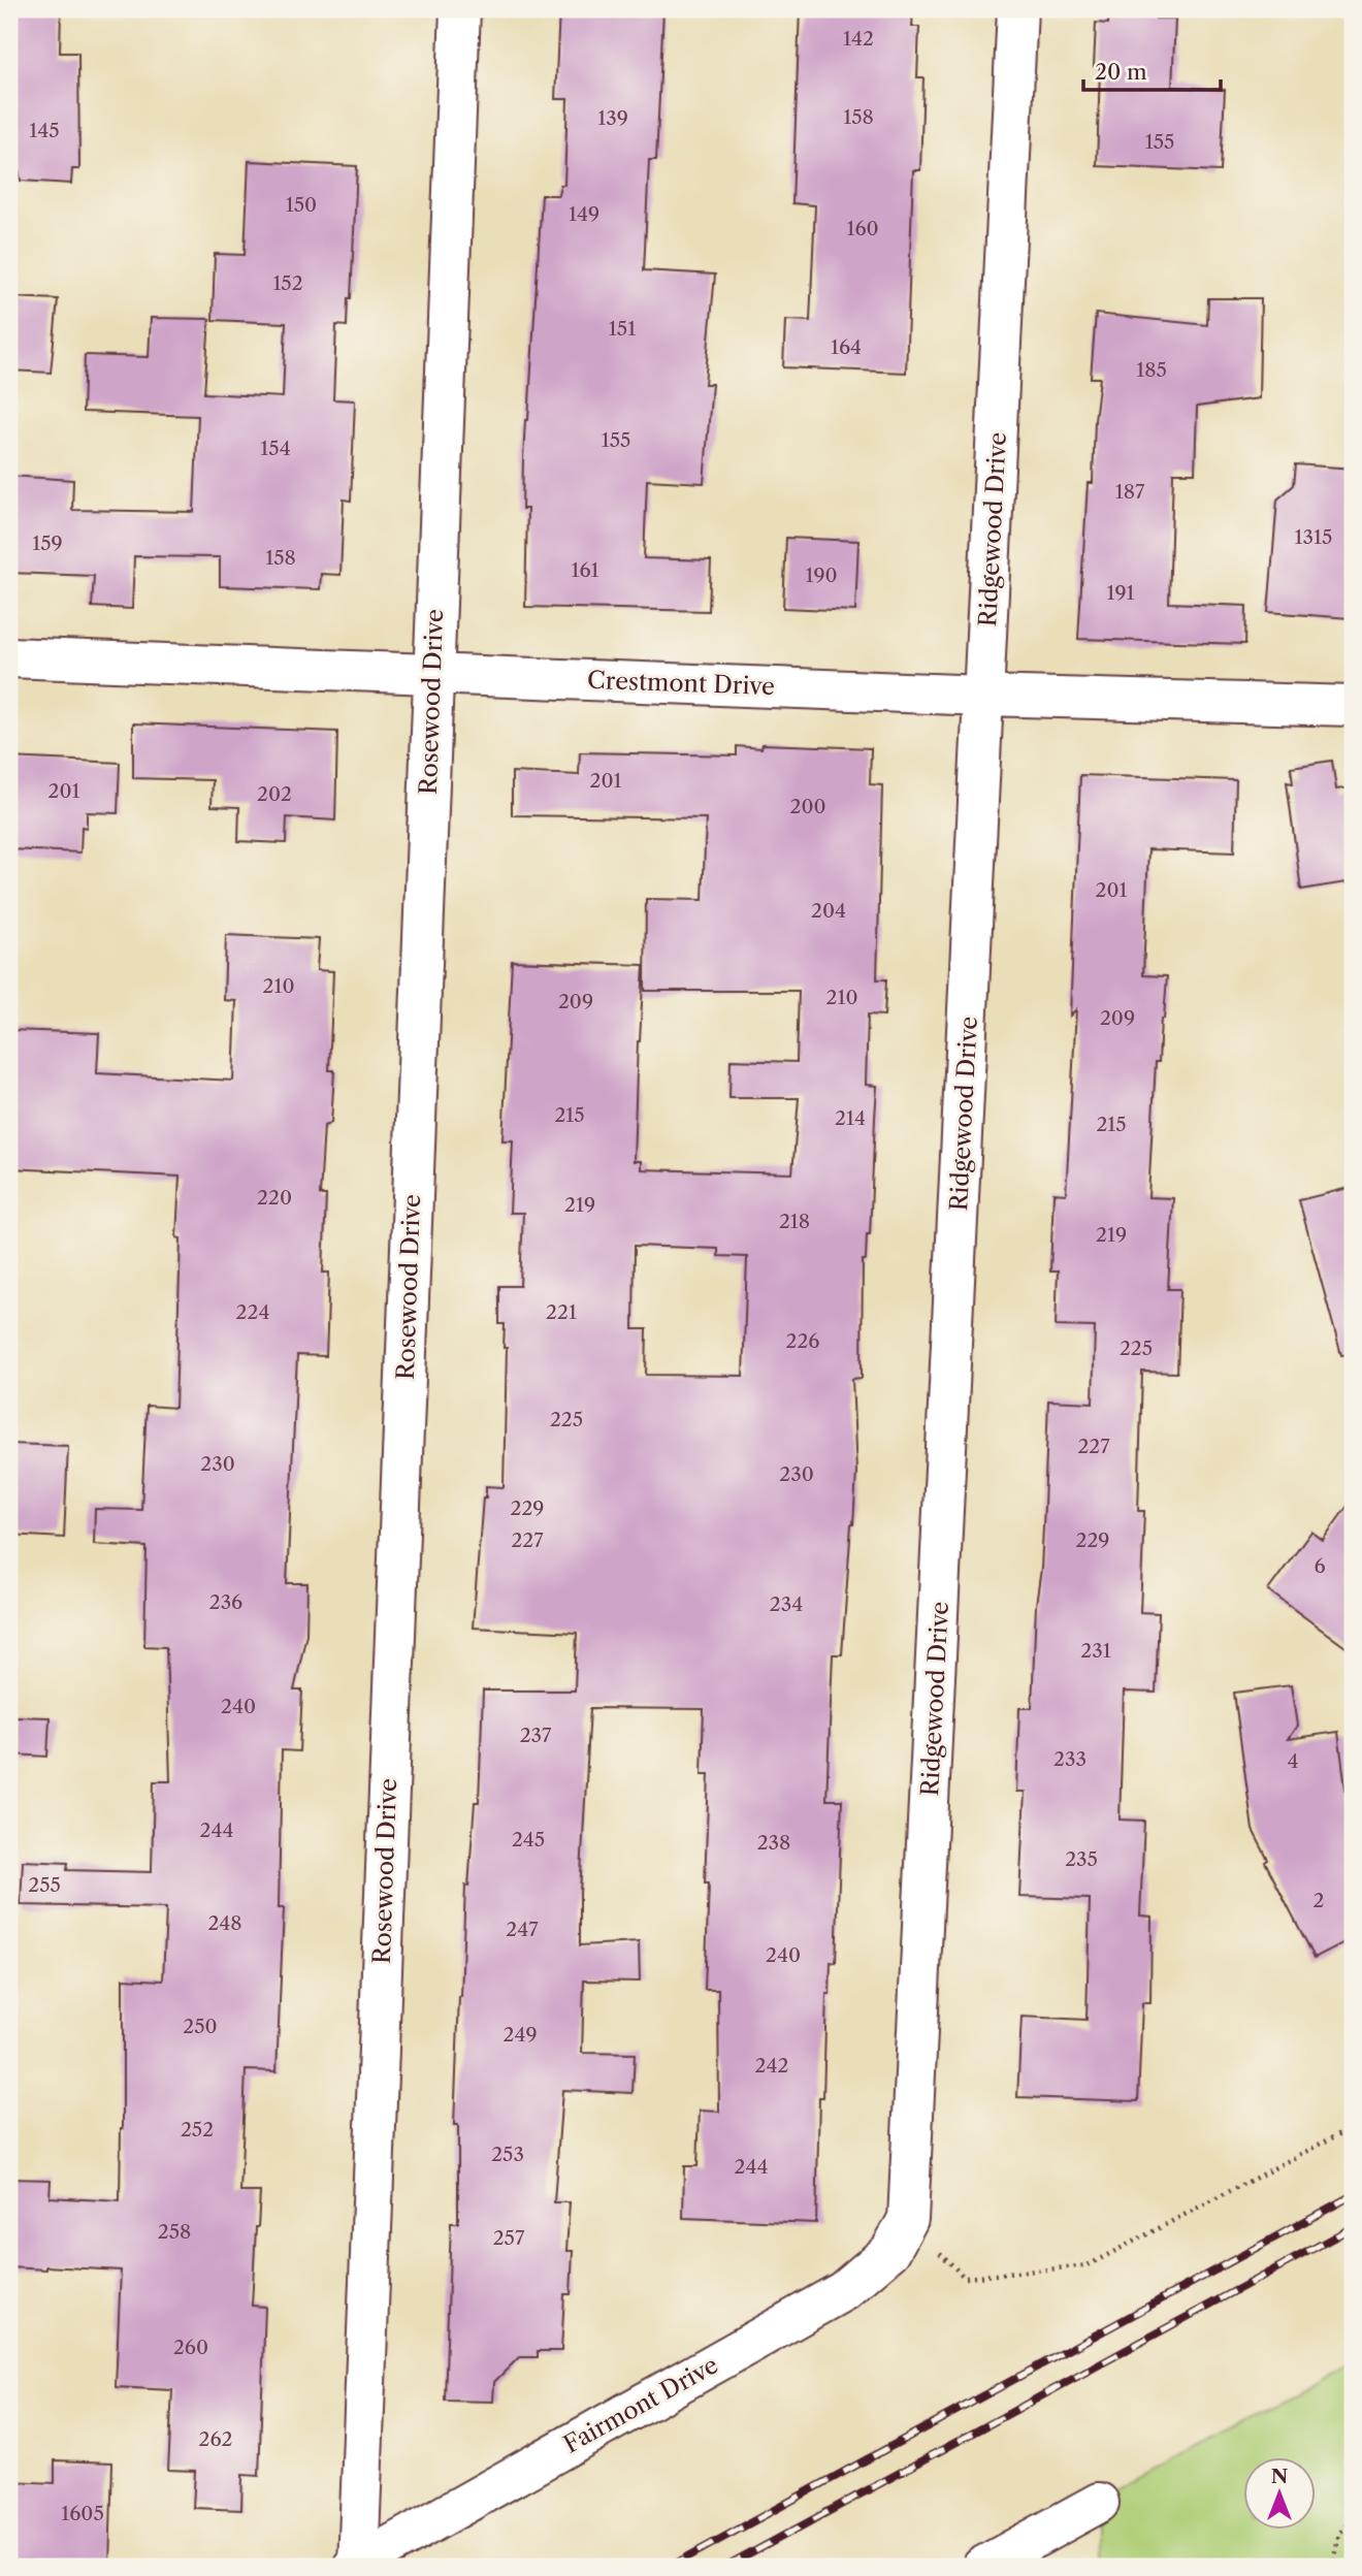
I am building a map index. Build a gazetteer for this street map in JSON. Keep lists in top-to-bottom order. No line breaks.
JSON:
{"streets":{"street":["Ridgewood Drive","Crestmont Drive","Rosewood Drive","Fairmont Drive"]},"crossings":[["Ridgewood Drive","Crestmont Drive"],["Ridgewood Drive","Fairmont Drive"],["Crestmont Drive","Rosewood Drive"],["Rosewood Drive","Fairmont Drive"]],"house_numbers":["142","158","139","145","155","150","149","160","152","151","164","185","155","154","187","1315","159","158","161","190","191","201","201","202","200","201","204","210","210","209","209","215","214","215","220","219","218","219","224","221","226","225","225","227","230","230","229","227","229","6","236","234","231","240","237","233","4","244","245","238","235","255","2","248","247","240","250","249","242","252","253","244","258","257","260","262","1605"],"scale_bar":"20 m","north":"top"}
